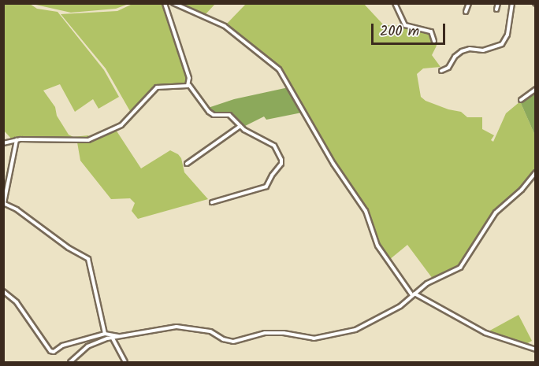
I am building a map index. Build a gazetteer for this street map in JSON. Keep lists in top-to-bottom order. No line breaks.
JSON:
{"scale_bar":"200 m"}
